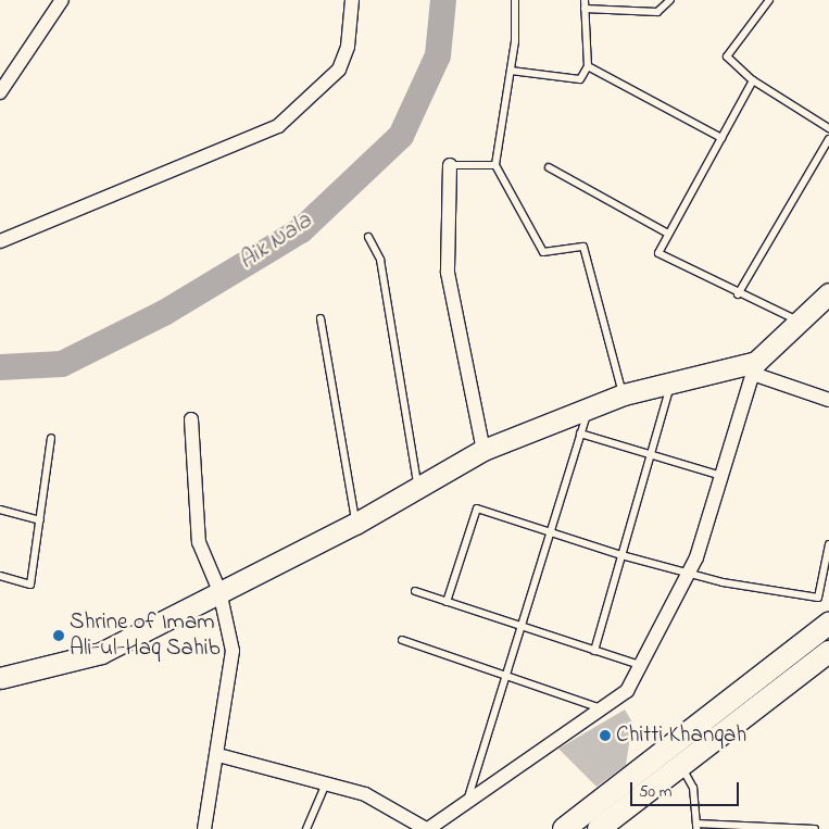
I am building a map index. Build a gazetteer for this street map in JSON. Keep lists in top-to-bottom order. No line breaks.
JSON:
{"water":["Aik Nala"],"places":["Shrine of Imam Ali-ul-Haq Sahib","Chitti Khanqah"],"scale_bar":"50 m"}
